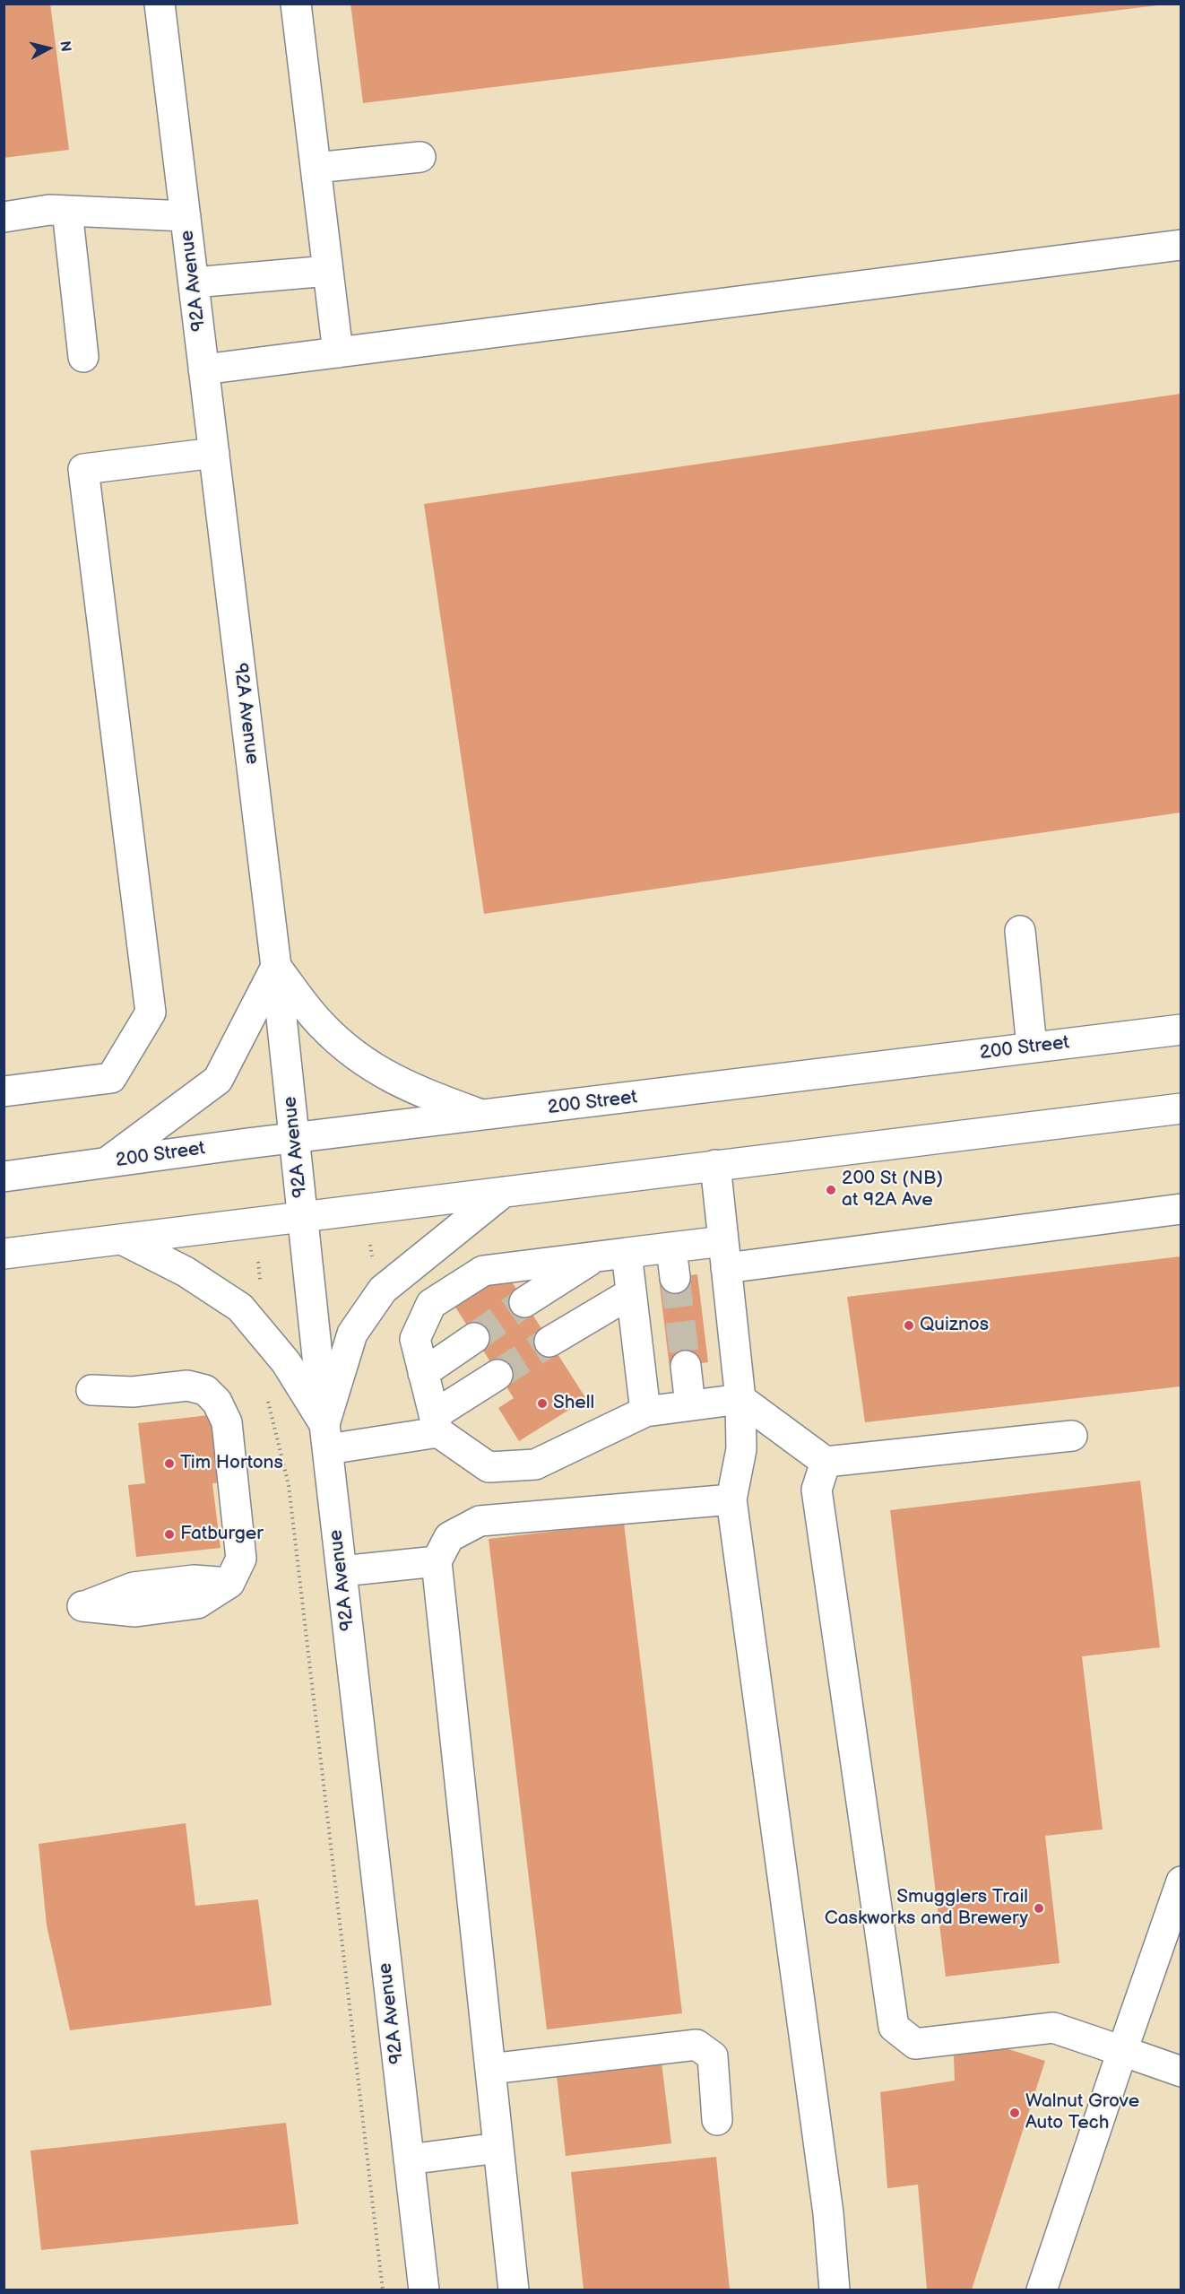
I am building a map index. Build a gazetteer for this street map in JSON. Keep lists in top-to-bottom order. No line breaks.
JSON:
{"streets":{"main road":["92A Avenue","200 Street"]},"crossings":[["92A Avenue","200 Street"]],"places":["200 St (NB) at 92A Ave","Quiznos","Shell","Tim Hortons","Fatburger","Smugglers Trail Caskworks and Brewery","Walnut Grove Auto Tech"],"north":"right"}
